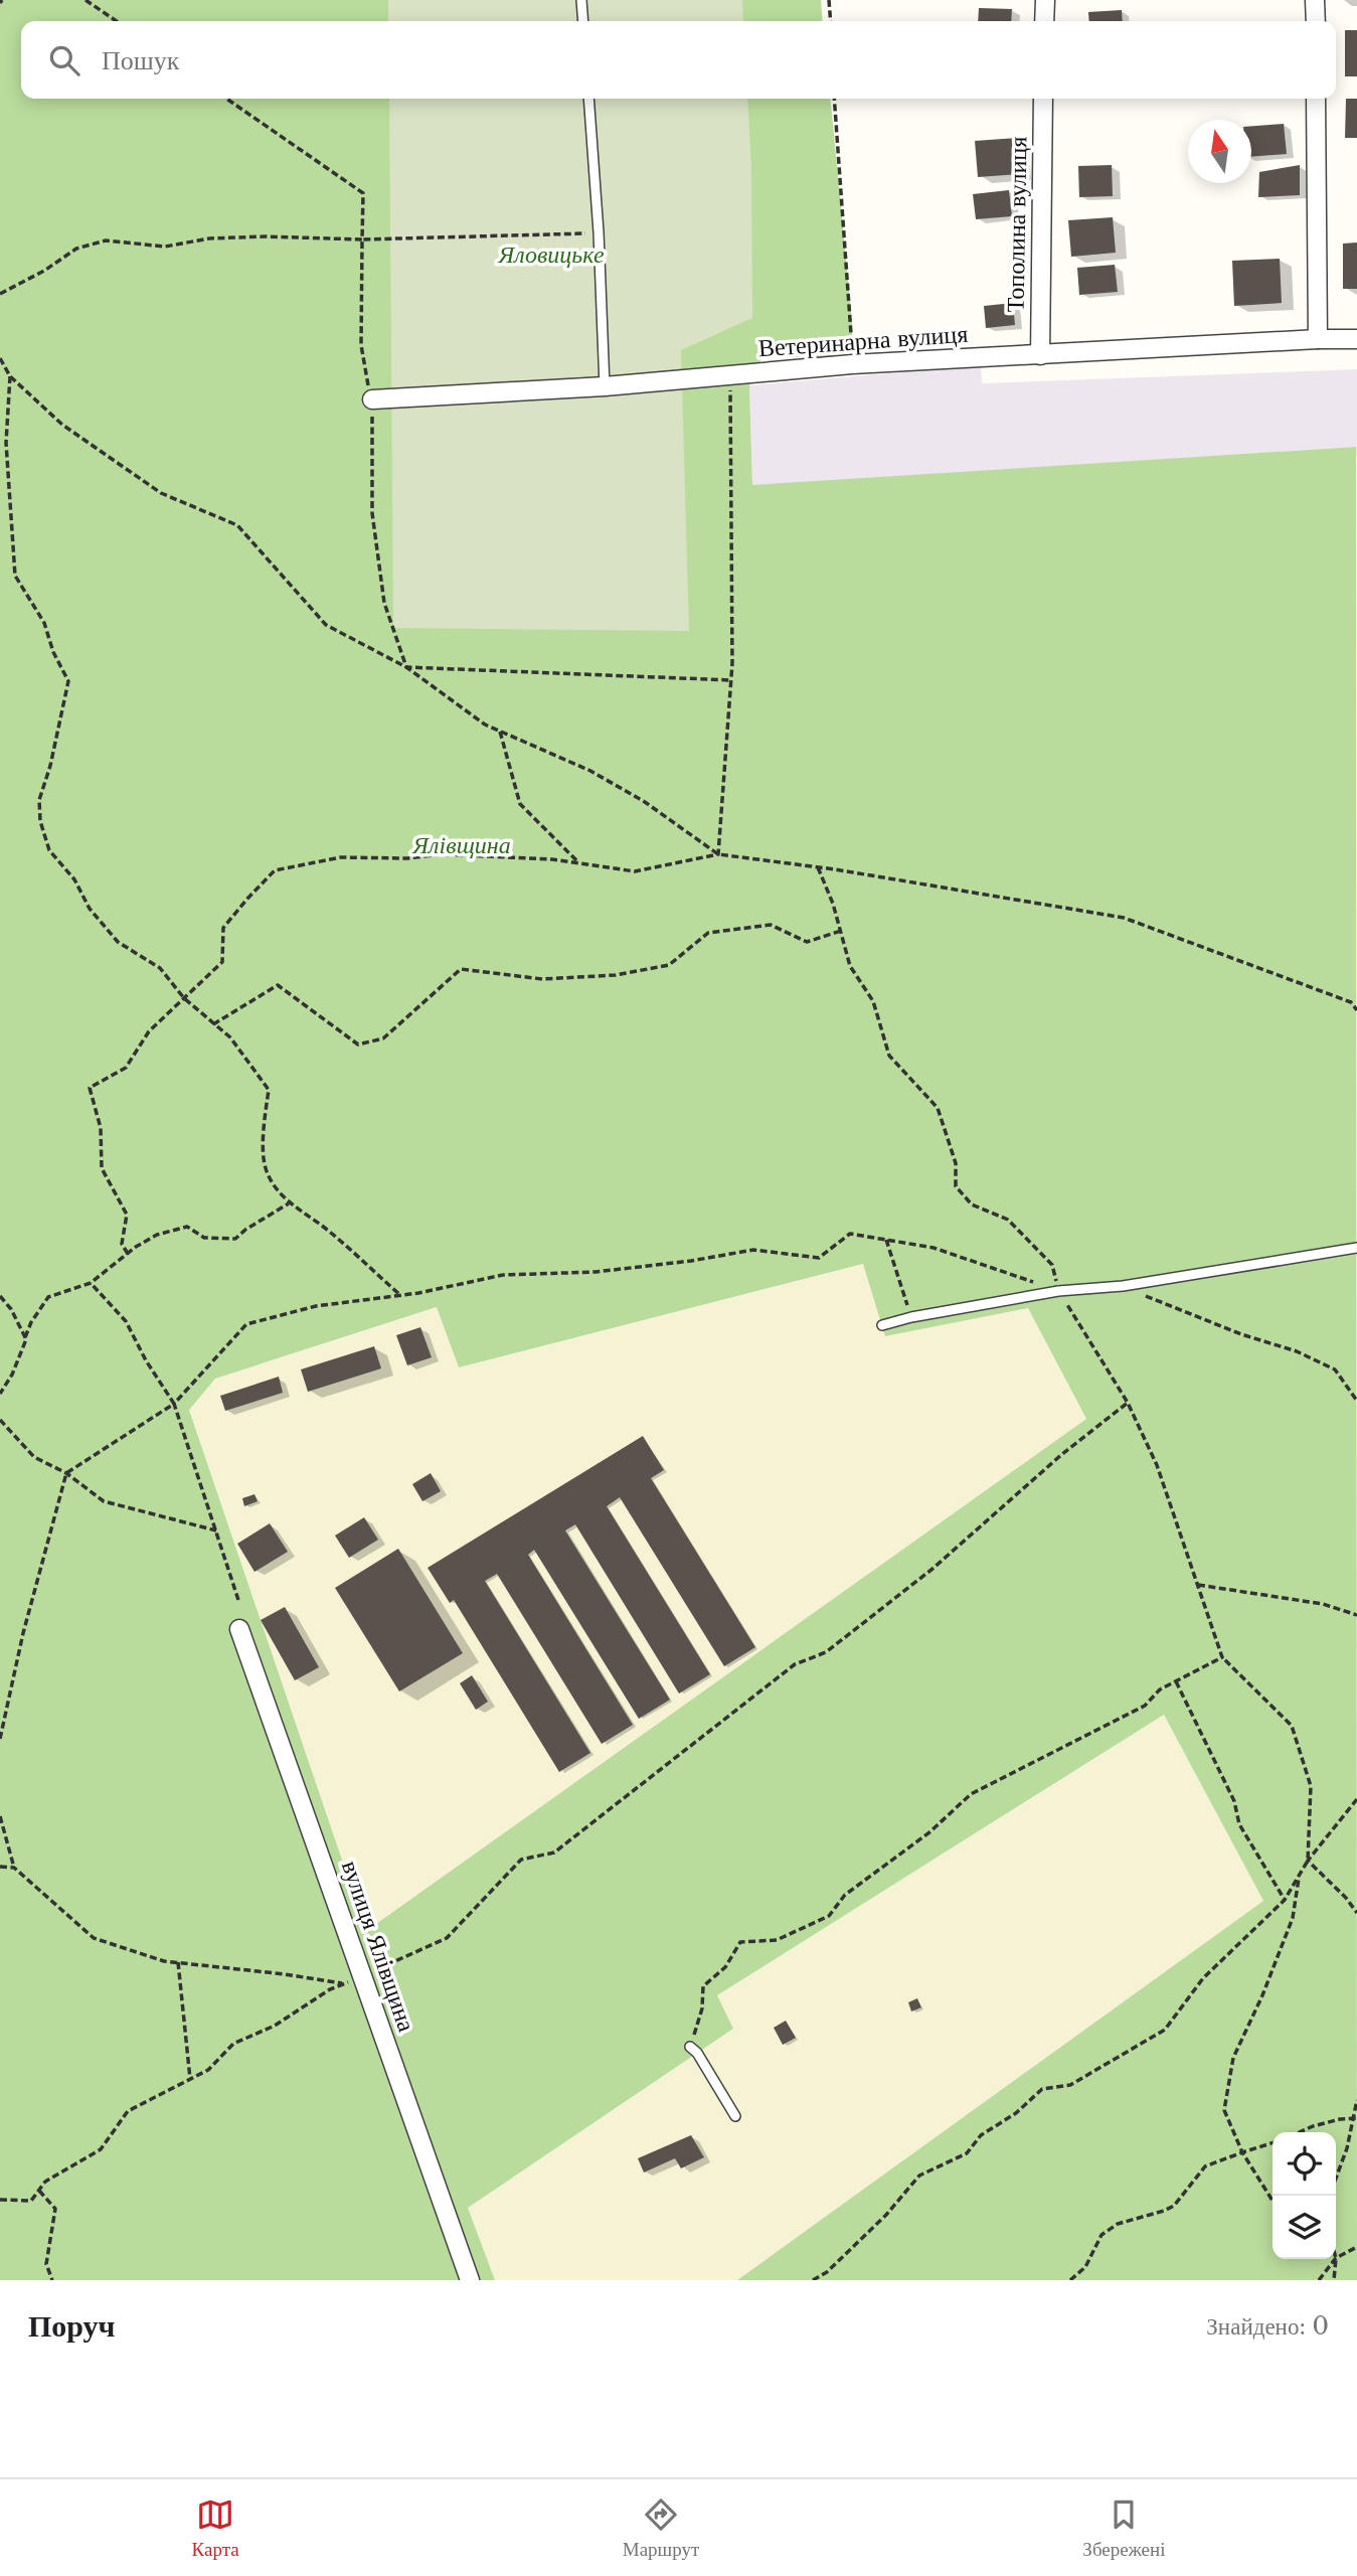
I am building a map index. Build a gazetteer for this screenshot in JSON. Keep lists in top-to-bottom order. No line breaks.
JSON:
{"streets":{"street":["Тополина вулиця","Ветеринарна вулиця","вулиця Ялівщина"]},"crossings":[["Тополина вулиця","Ветеринарна вулиця"]],"parks":["Яловицьке","Ялівщина"],"north":"top","page":{"search":"Пошук","heading":["Поруч","Знайдено: 0"],"nav":["Карта","Маршрут","Збережені"]}}
